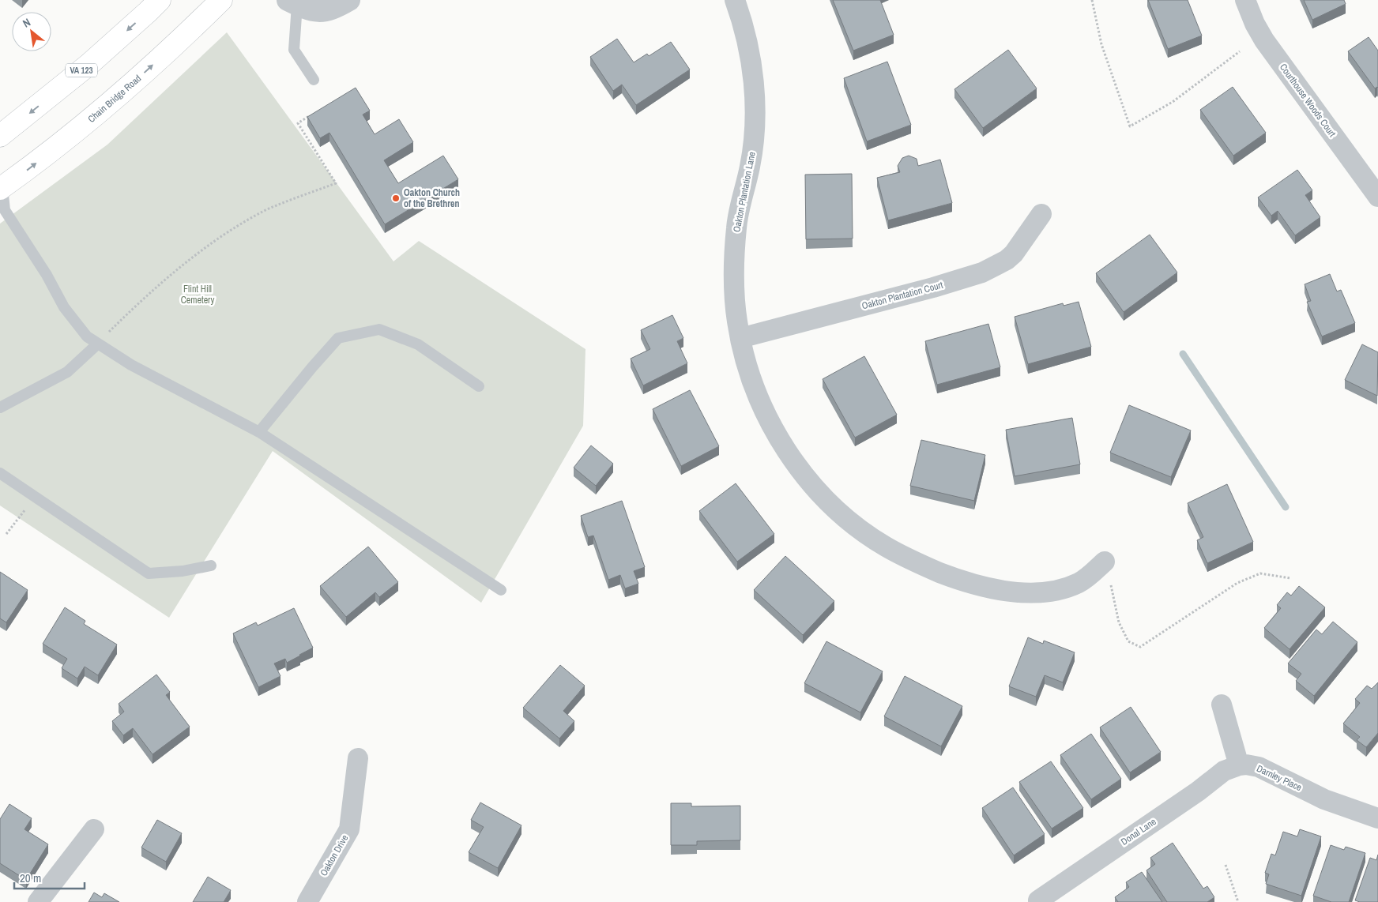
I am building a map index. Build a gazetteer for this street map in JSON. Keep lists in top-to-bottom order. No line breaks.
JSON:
{"streets":{"main road":["VA 123","Chain Bridge Road"],"street":["Courthouse Woods Court","Oakton Plantation Lane","Oakton Plantation Court","Darnley Place","Donal Lane","Oakton Drive"]},"crossings":[["Oakton Plantation Lane","Oakton Plantation Court"],["Darnley Place","Donal Lane"]],"parks":["Flint Hill Cemetery"],"places":["Oakton Church of the Brethren"],"scale_bar":"20 m","north":"top left"}
